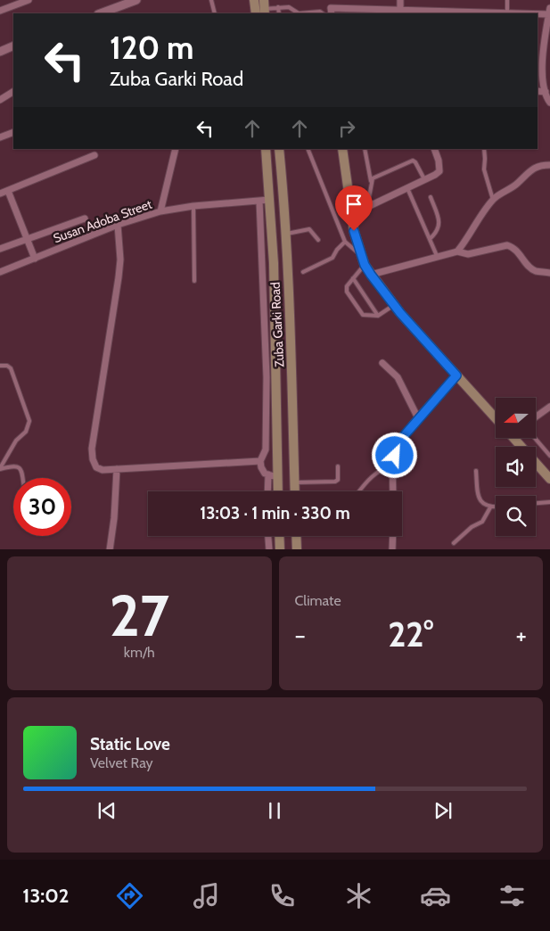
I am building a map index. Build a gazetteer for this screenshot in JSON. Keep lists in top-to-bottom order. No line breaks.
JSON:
{"streets":{"main road":["Zuba Garki Road"],"street":["Susan Adoba Street"]},"crossings":[["Susan Adoba Street","Zuba Garki Road"]],"north":"left","page":{"turn":["120 m","Zuba Garki Road"],"limit":"30","trip":"13:03 · 1 min · 330 m","tile":[["27","km/h"],"Climate"],"heat":["−","22°","+"],"song":["Static Love","Velvet Ray"],"tabs":"13:02"}}
